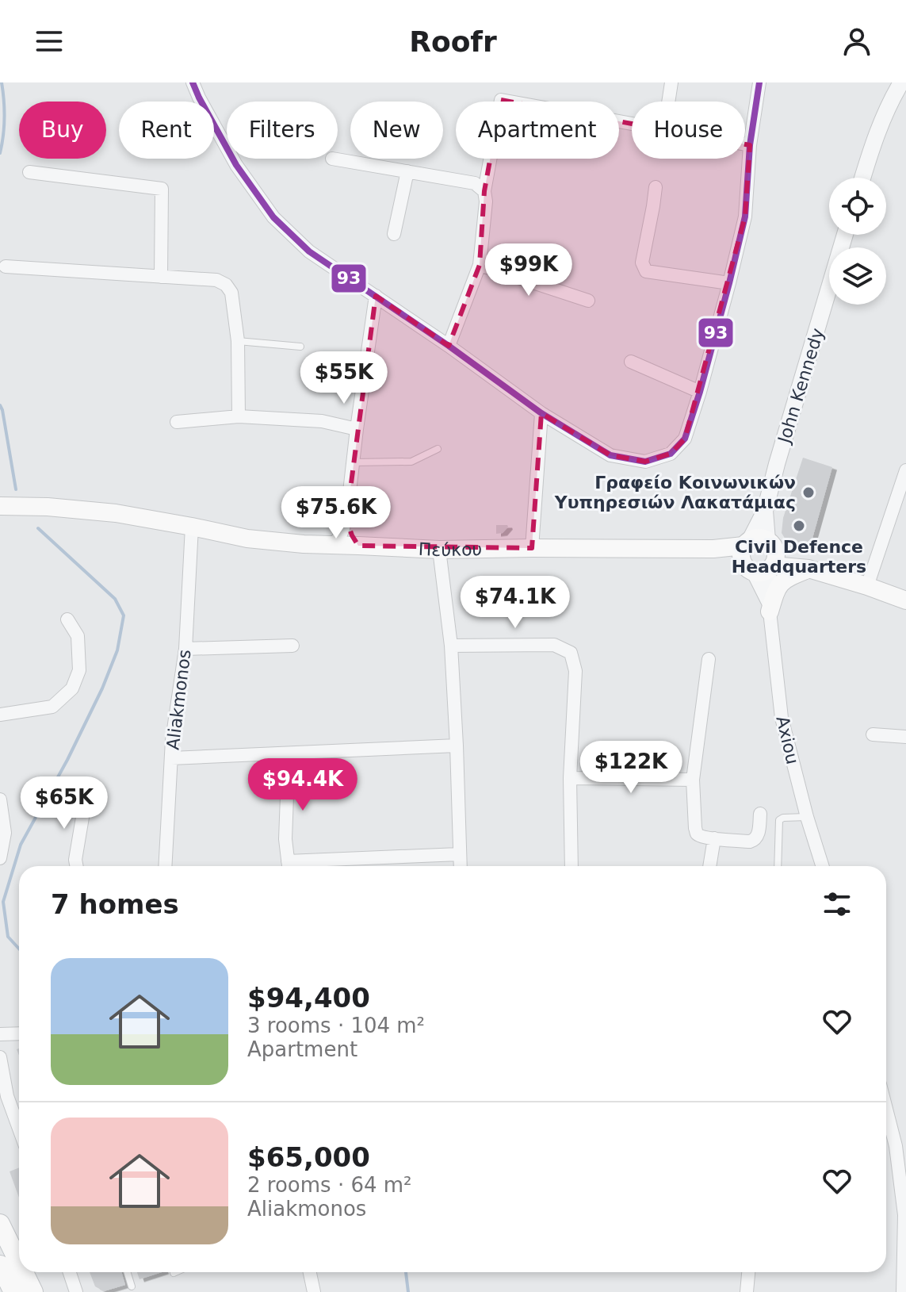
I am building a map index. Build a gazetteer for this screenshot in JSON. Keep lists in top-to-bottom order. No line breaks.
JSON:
{"streets":{"main road":["Πεύκου"],"street":["John Kennedy","Aliakmonos","Axiou"]},"crossings":[["John Kennedy","Πεύκου"],["John Kennedy","Axiou"],["Πεύκου","Aliakmonos"],["Πεύκου","Axiou"]],"places":["Γραφείο Κοινωνικών Υυπηρεσιών Λακατάμιας","Civil Defence Headquarters"],"lines":["transit line 93"],"page":{"header":"Roofr","chip":["Buy","Rent","Filters","New","Apartment","House"],"price":["$99K","$55K","$75.6K","$74.1K","$122K","$94.4K","$65K"],"heading":"7 homes","list":[{"name":"$94,400","note":"3 rooms · 104 m² · Apartment"},{"name":"$65,000","note":"2 rooms · 64 m² · Aliakmonos"}]}}
